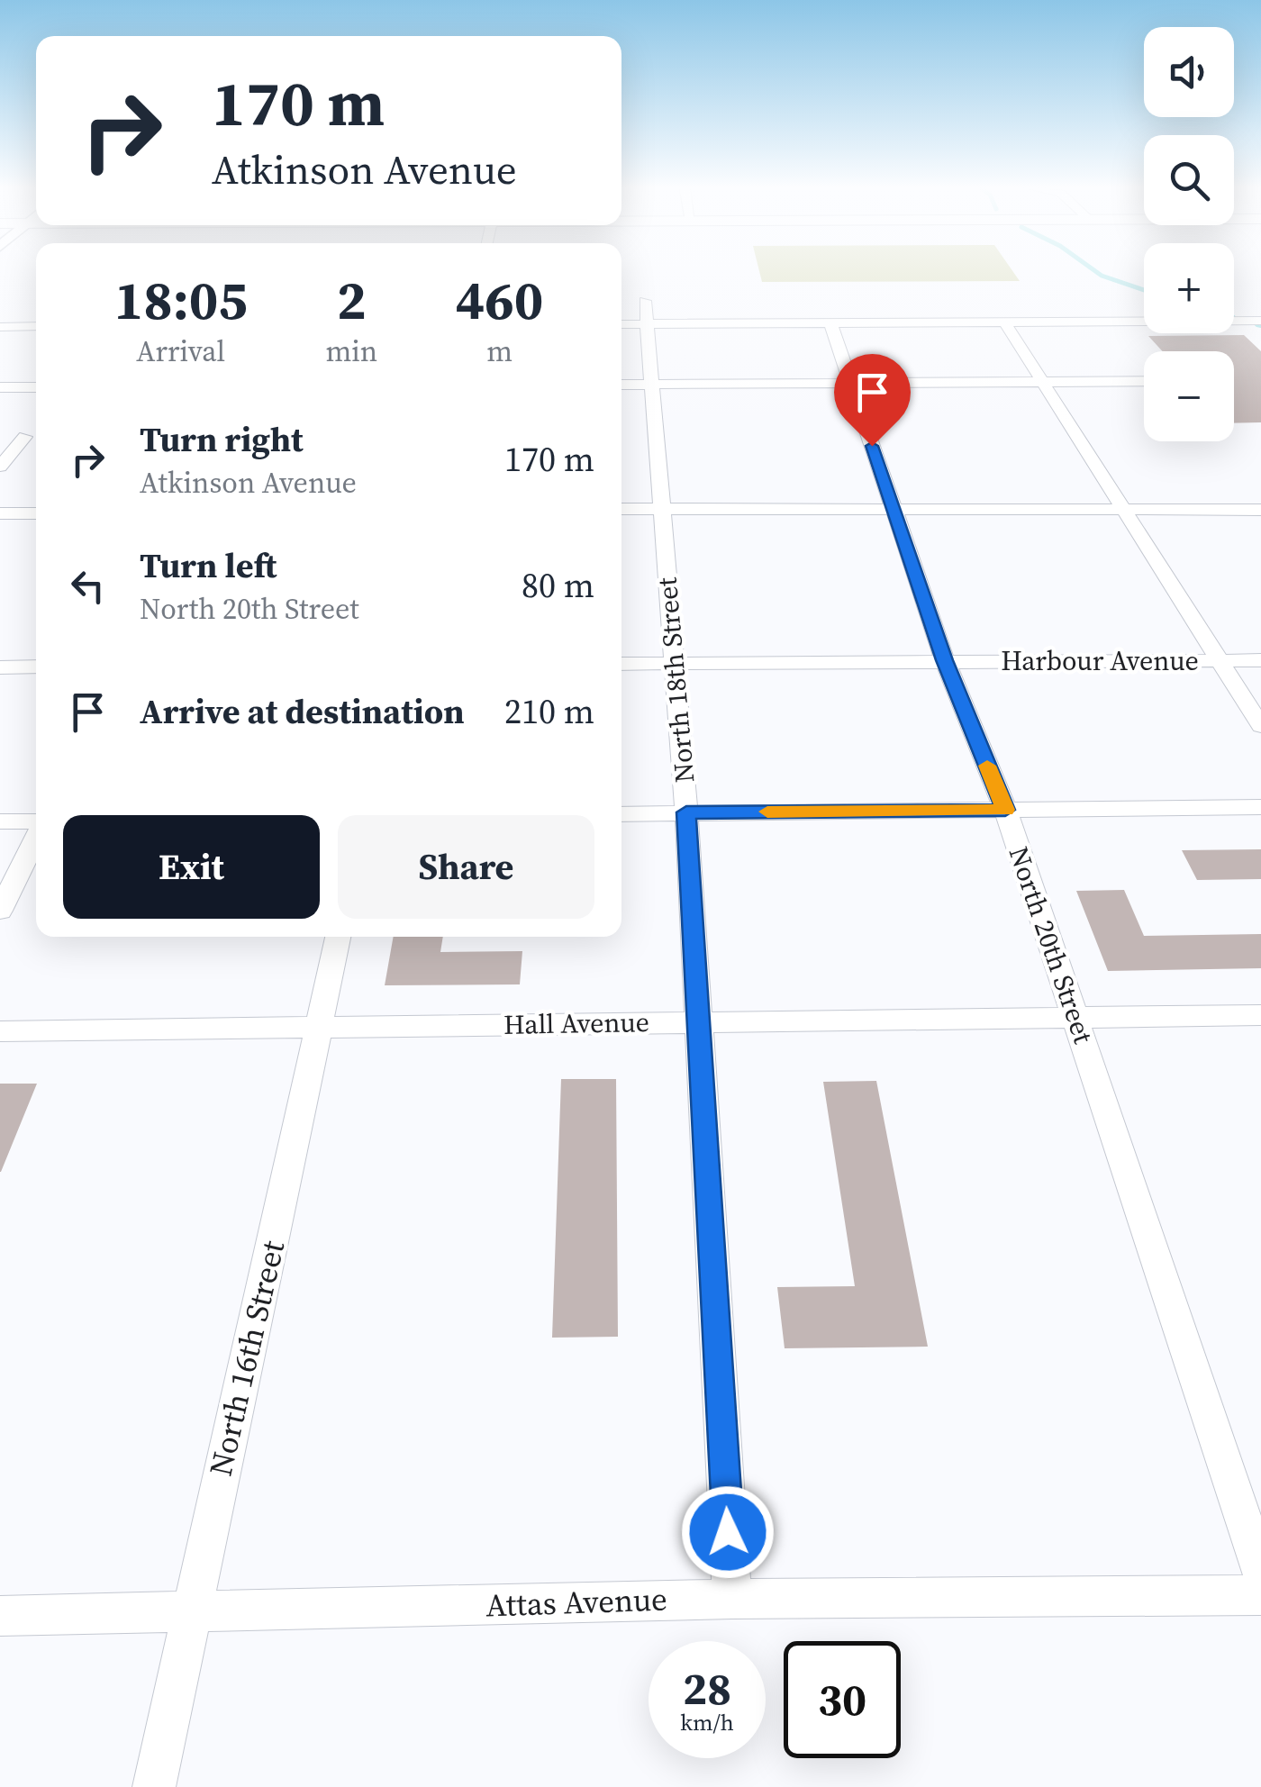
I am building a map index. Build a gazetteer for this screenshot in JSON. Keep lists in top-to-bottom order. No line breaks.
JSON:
{"streets":{"street":["Harbour Avenue","North 18th Street","North 20th Street","Hall Avenue","North 16th Street","Attas Avenue"]},"crossings":[["Harbour Avenue","North 18th Street"],["Harbour Avenue","North 20th Street"],["North 18th Street","Hall Avenue"],["North 18th Street","Attas Avenue"],["North 20th Street","Hall Avenue"],["Hall Avenue","North 16th Street"],["North 16th Street","Attas Avenue"]],"page":{"map_buttons":["+","−"],"turn":["170 m","Atkinson Avenue"],"eta":["18:05","Arrival","2","min","460","m"],"list":[{"name":"Turn right","note":"Atkinson Avenue","value":"170 m"},{"name":"Turn left","note":"North 20th Street","value":"80 m"},{"name":"Arrive at destination","value":"210 m"}],"buttons":["Exit","Share"],"speed":"28 km/h","limit":"30"}}
